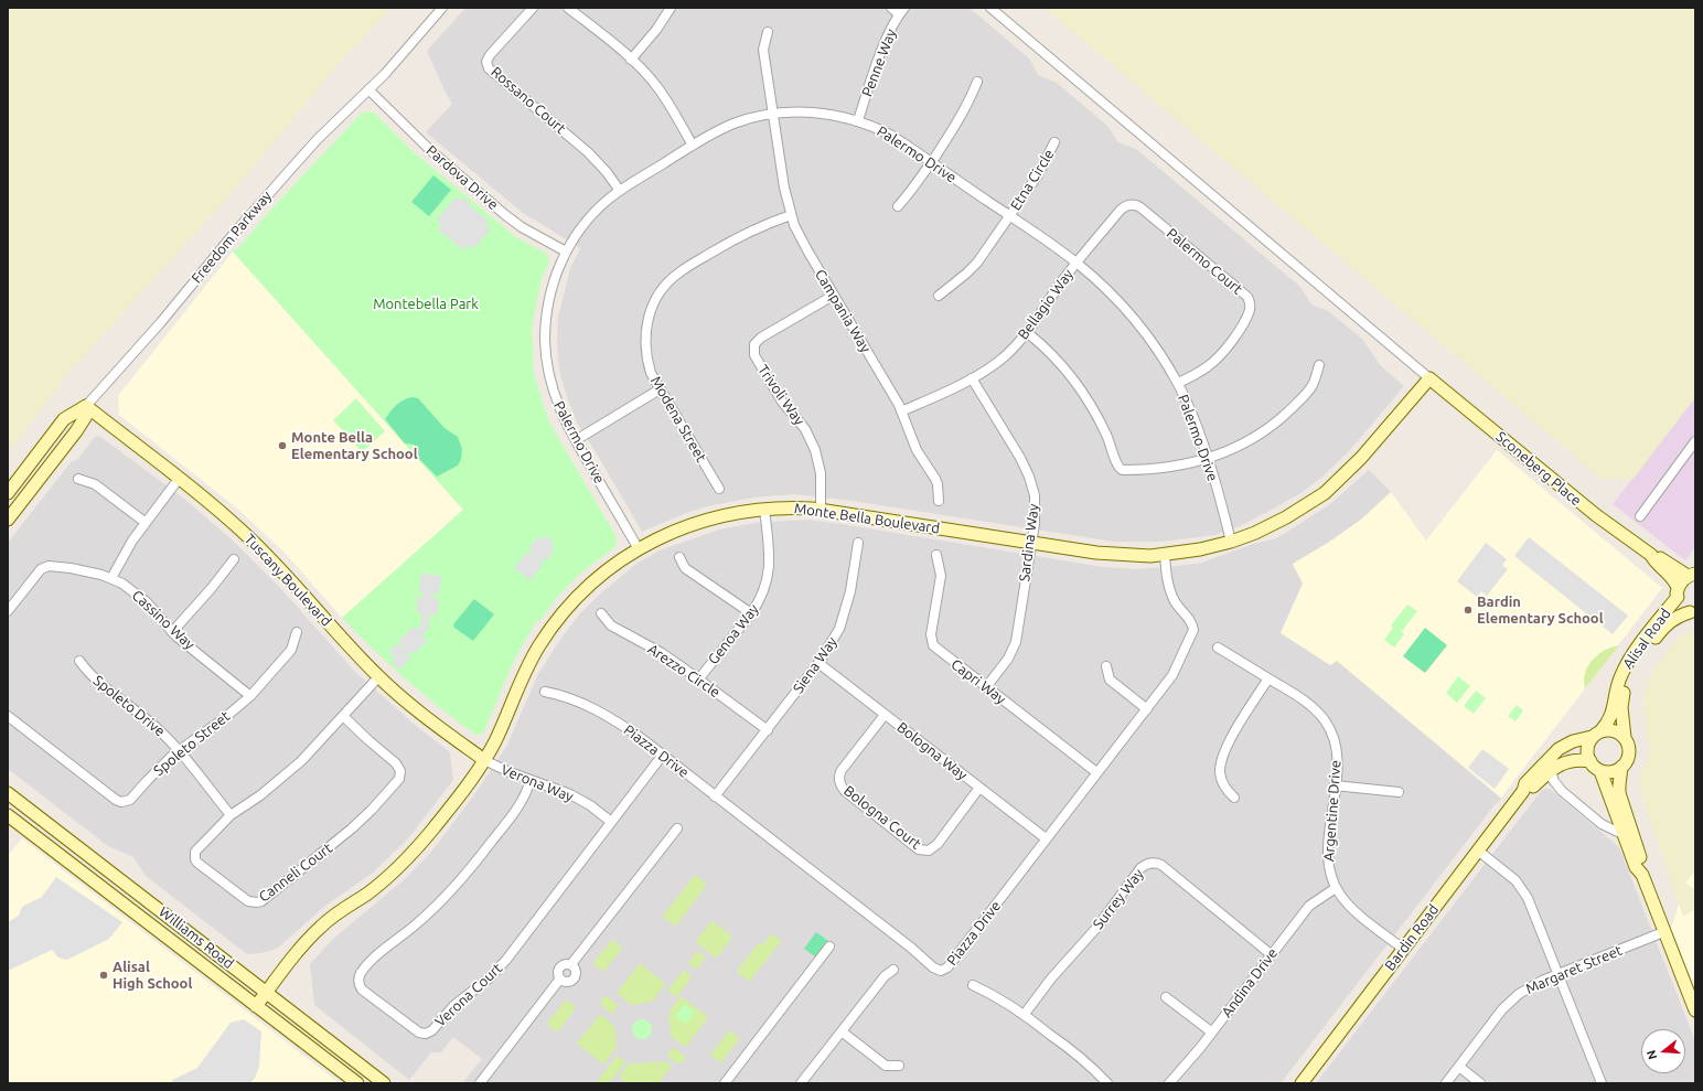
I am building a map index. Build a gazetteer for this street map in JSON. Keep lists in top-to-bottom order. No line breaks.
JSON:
{"streets":{"street":["Penne Way","Rossano Court","Palermo Drive","Pardova Drive","Etna Circle","Freedom Parkway","Palermo Court","Bellagio Way","Campania Way","Trivoli Way","Modena Street","Sconeberg Place","Monte Bella Boulevard","Sardina Way","Tuscany Boulevard","Cassino Way","Genoa Way","Alisal Road","Siena Way","Arezzo Circle","Capri Way","Spoleto Drive","Spoleto Street","Piazza Drive","Bologna Way","Verona Way","Argentine Drive","Bologna Court","Canneli Court","Surrey Way","Williams Road","Bardin Road","Margaret Street","Andina Drive","Verona Court"]},"crossings":[["Penne Way","Palermo Drive"],["Rossano Court","Palermo Drive"],["Palermo Drive","Pardova Drive"],["Palermo Drive","Etna Circle"],["Palermo Drive","Palermo Court"],["Palermo Drive","Bellagio Way"],["Palermo Drive","Campania Way"],["Palermo Drive","Monte Bella Boulevard"],["Pardova Drive","Freedom Parkway"],["Freedom Parkway","Tuscany Boulevard"],["Palermo Court","Bellagio Way"],["Bellagio Way","Campania Way"],["Bellagio Way","Sardina Way"],["Campania Way","Trivoli Way"],["Campania Way","Modena Street"],["Trivoli Way","Monte Bella Boulevard"],["Sconeberg Place","Monte Bella Boulevard"],["Sconeberg Place","Alisal Road"],["Monte Bella Boulevard","Sardina Way"],["Monte Bella Boulevard","Tuscany Boulevard"],["Monte Bella Boulevard","Genoa Way"],["Monte Bella Boulevard","Piazza Drive"],["Monte Bella Boulevard","Verona Way"],["Monte Bella Boulevard","Williams Road"],["Sardina Way","Capri Way"],["Tuscany Boulevard","Verona Way"],["Tuscany Boulevard","Canneli Court"],["Cassino Way","Spoleto Street"],["Genoa Way","Arezzo Circle"],["Alisal Road","Bardin Road"],["Siena Way","Arezzo Circle"],["Siena Way","Piazza Drive"],["Siena Way","Bologna Way"],["Capri Way","Piazza Drive"],["Spoleto Drive","Spoleto Street"],["Spoleto Drive","Canneli Court"],["Piazza Drive","Bologna Way"],["Piazza Drive","Verona Court"],["Bologna Way","Bologna Court"],["Verona Way","Verona Court"],["Argentine Drive","Bardin Road"],["Argentine Drive","Andina Drive"],["Surrey Way","Andina Drive"]],"parks":["Montebella Park"],"places":["Monte Bella Elementary School","Bardin Elementary School","Alisal High School"],"north":"left"}
